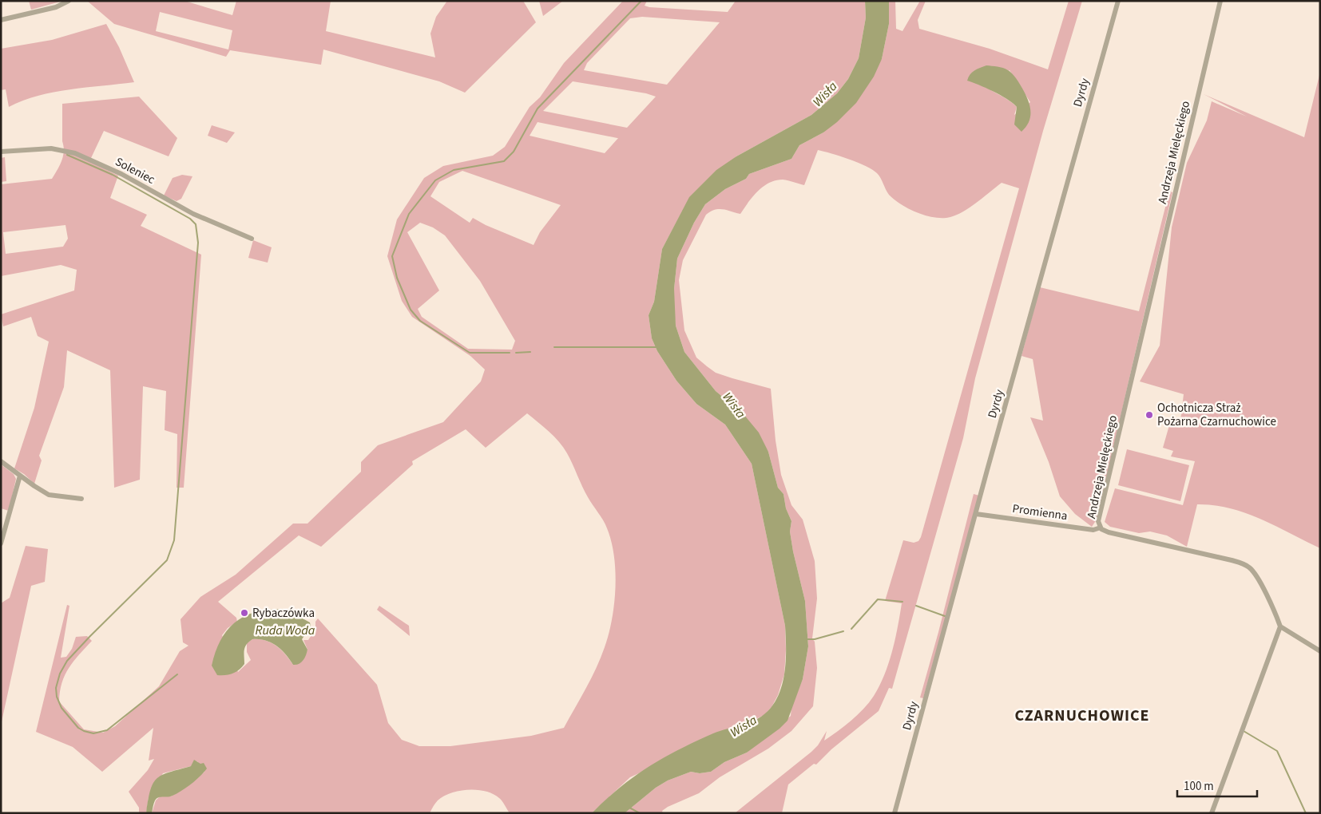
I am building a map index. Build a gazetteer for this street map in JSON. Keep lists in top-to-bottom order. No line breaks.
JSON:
{"streets":{"street":["Dyrdy","Andrzeja Mielęckiego","Soleniec","Promienna"]},"crossings":[["Dyrdy","Promienna"],["Andrzeja Mielęckiego","Promienna"]],"districts":["CZARNUCHOWICE"],"water":["Wisła","Ruda Woda"],"places":["Ochotnicza Straż Pożarna Czarnuchowice","Rybaczówka"],"scale_bar":"100 m"}
